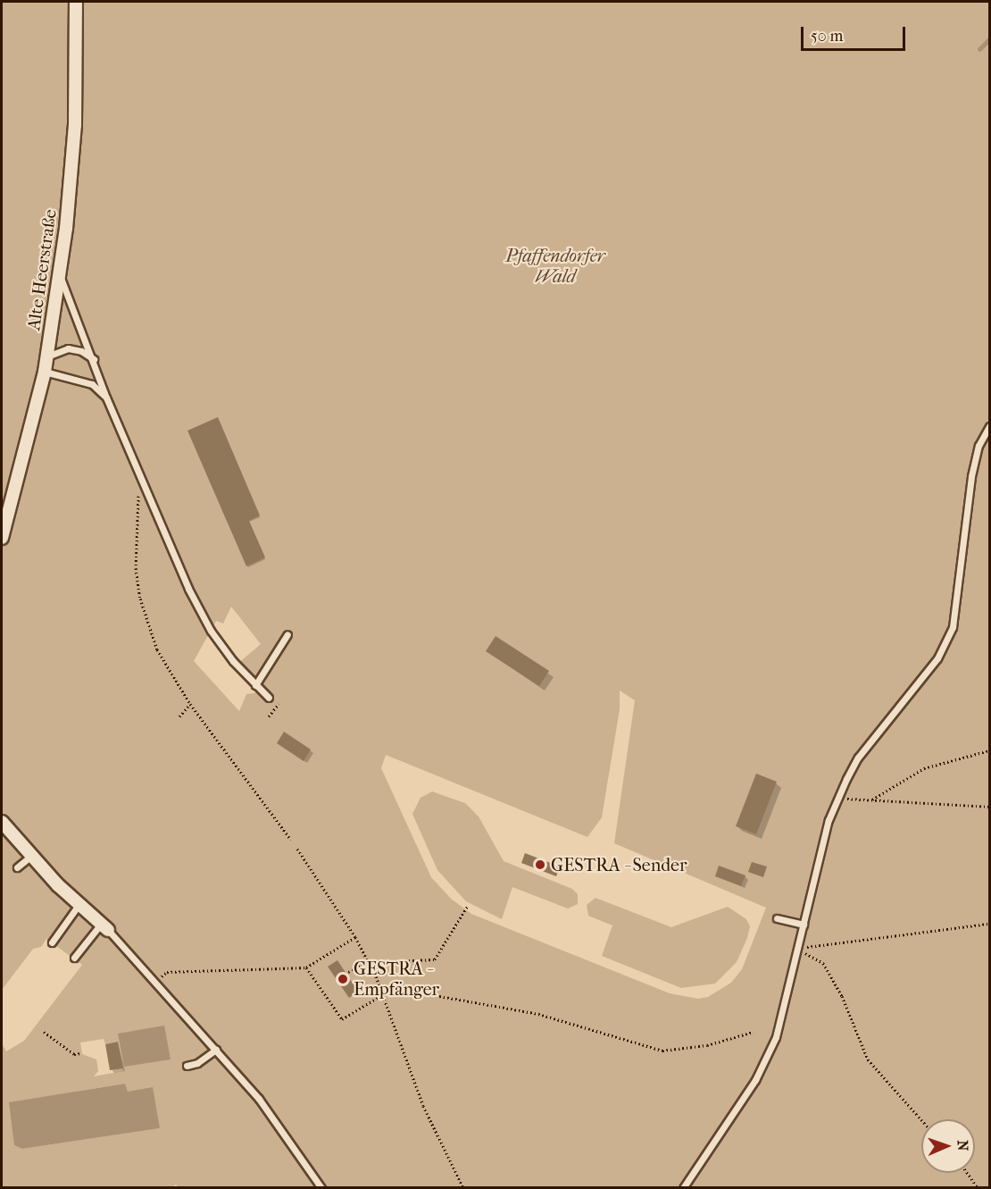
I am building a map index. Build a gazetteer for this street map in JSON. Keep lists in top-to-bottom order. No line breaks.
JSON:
{"streets":{"street":["Alte Heerstraße"]},"parks":["Pfaffendorfer Wald"],"places":["GESTRA - Sender","GESTRA - Empfänger"],"scale_bar":"50 m","north":"right"}
